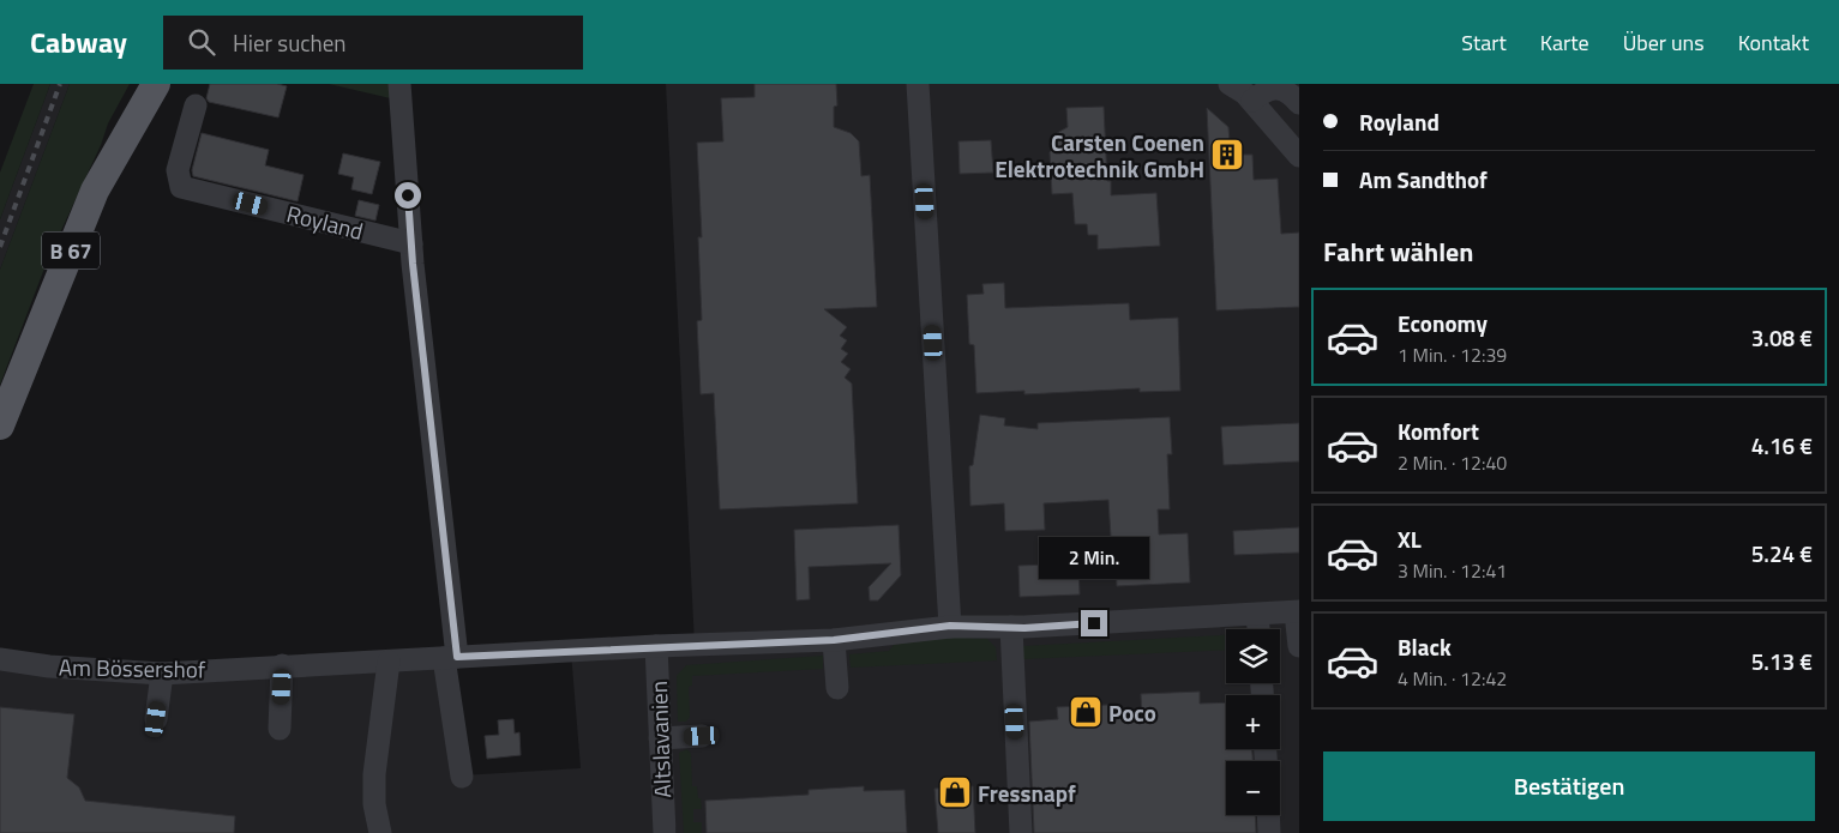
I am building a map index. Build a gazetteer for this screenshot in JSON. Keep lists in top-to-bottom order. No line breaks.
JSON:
{"streets":{"main road":["B 67"],"street":["Royland","Am Bössershof","Altslavanien"]},"crossings":[["Am Bössershof","Altslavanien"]],"places":{"building":["Carsten Coenen Elektrotechnik GmbH"],"shop":["Poco","Fressnapf"]},"page":{"header":"Cabway","search":"Hier suchen","nav":["Start","Karte","Über uns","Kontakt"],"banner":["Royland","Am Sandthof"],"heading":"Fahrt wählen","list":[{"name":"Economy","note":"1 Min. · 12:39","value":"3.08 €"},{"name":"Komfort","note":"2 Min. · 12:40","value":"4.16 €"},{"name":"XL","note":"3 Min. · 12:41","value":"5.24 €"},{"name":"Black","note":"4 Min. · 12:42","value":"5.13 €"}],"bubble":"2 Min.","map_buttons":["+","−"],"buttons":"Bestätigen"}}
